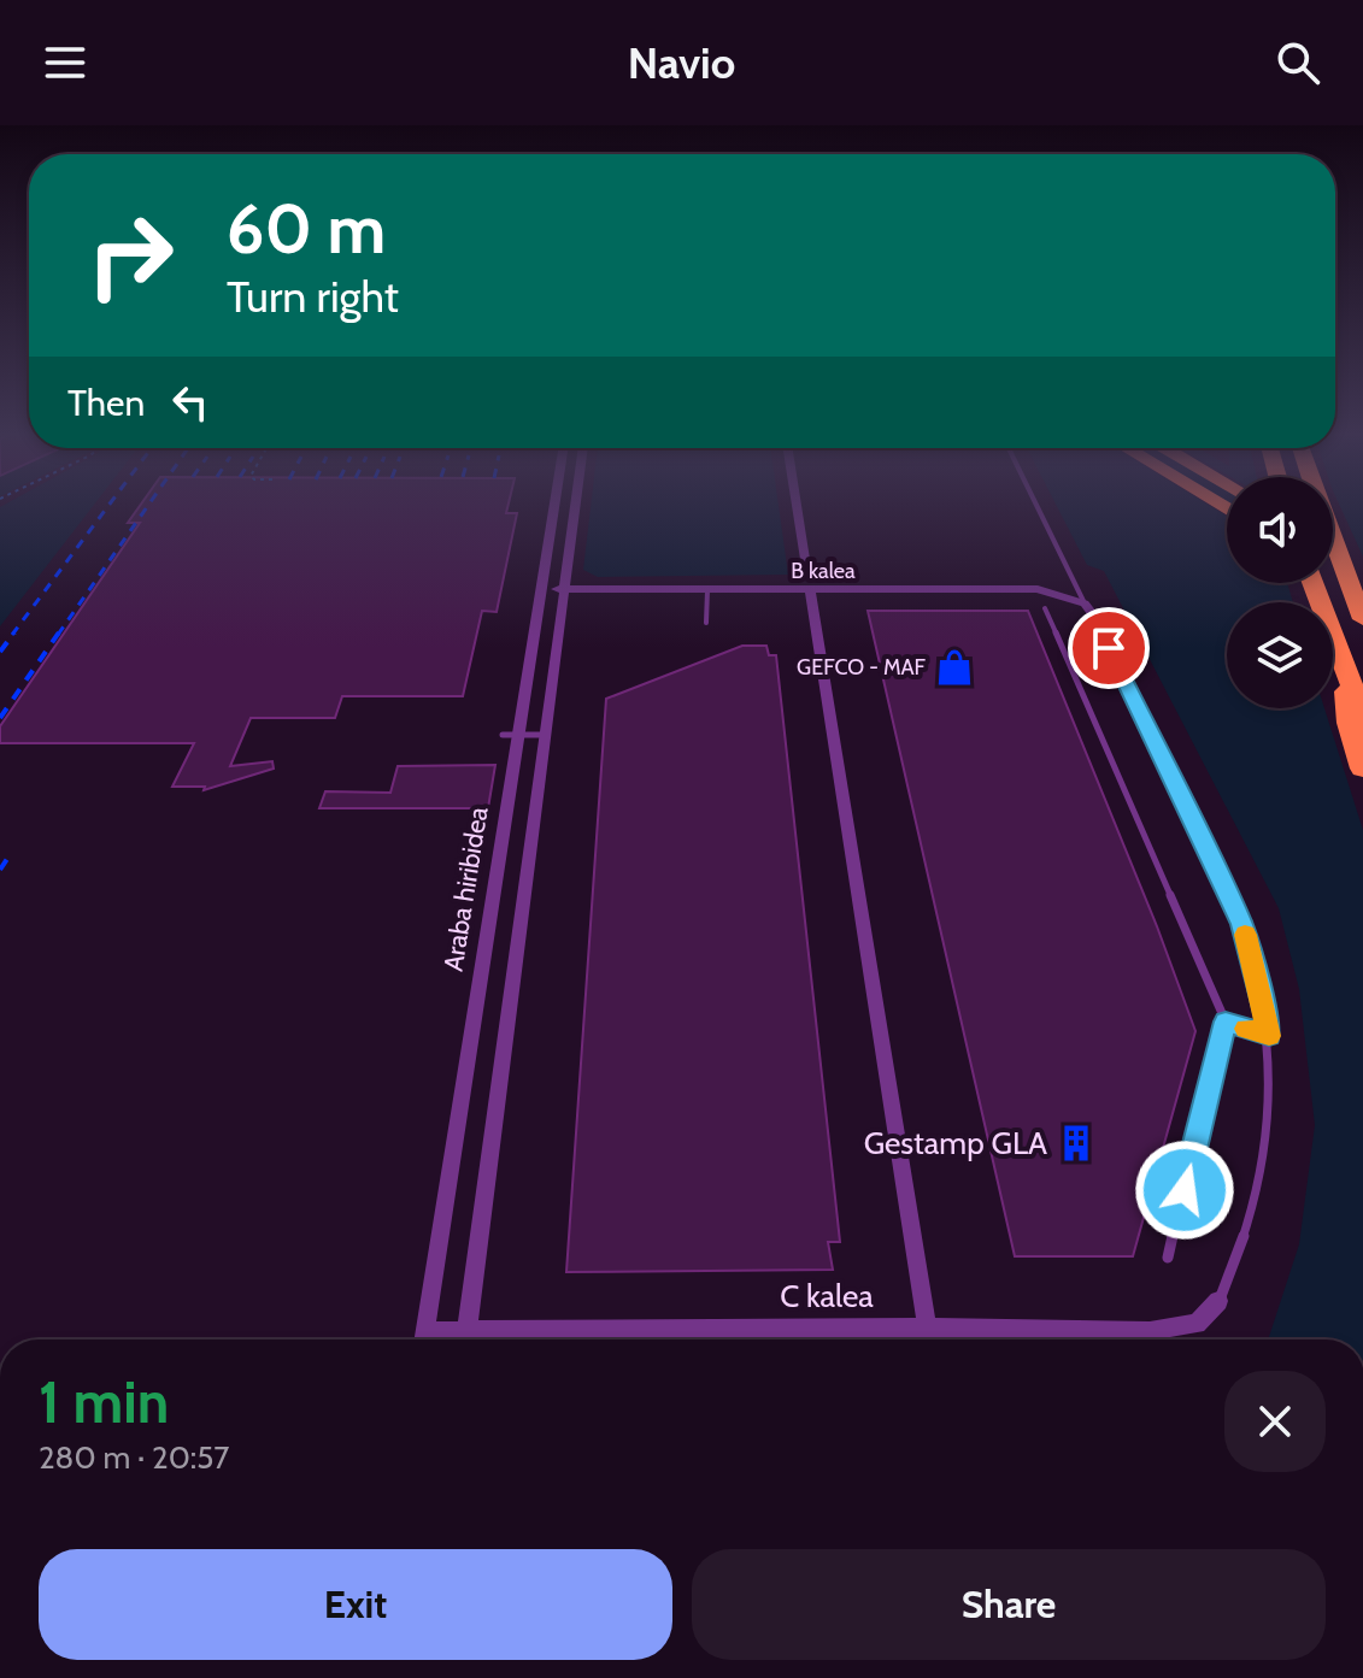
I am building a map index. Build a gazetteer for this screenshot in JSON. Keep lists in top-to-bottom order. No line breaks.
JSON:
{"streets":{"street":["B kalea","Araba hiribidea","C kalea"]},"crossings":[["B kalea","Araba hiribidea"]],"places":{"shop":["GEFCO - MAF"],"building":["Gestamp GLA"]},"page":{"header":"Navio","turn":["60 m","Turn right"],"then":"Then","heading":["1 min","280 m · 20:57"],"buttons":["Exit","Share"]}}
